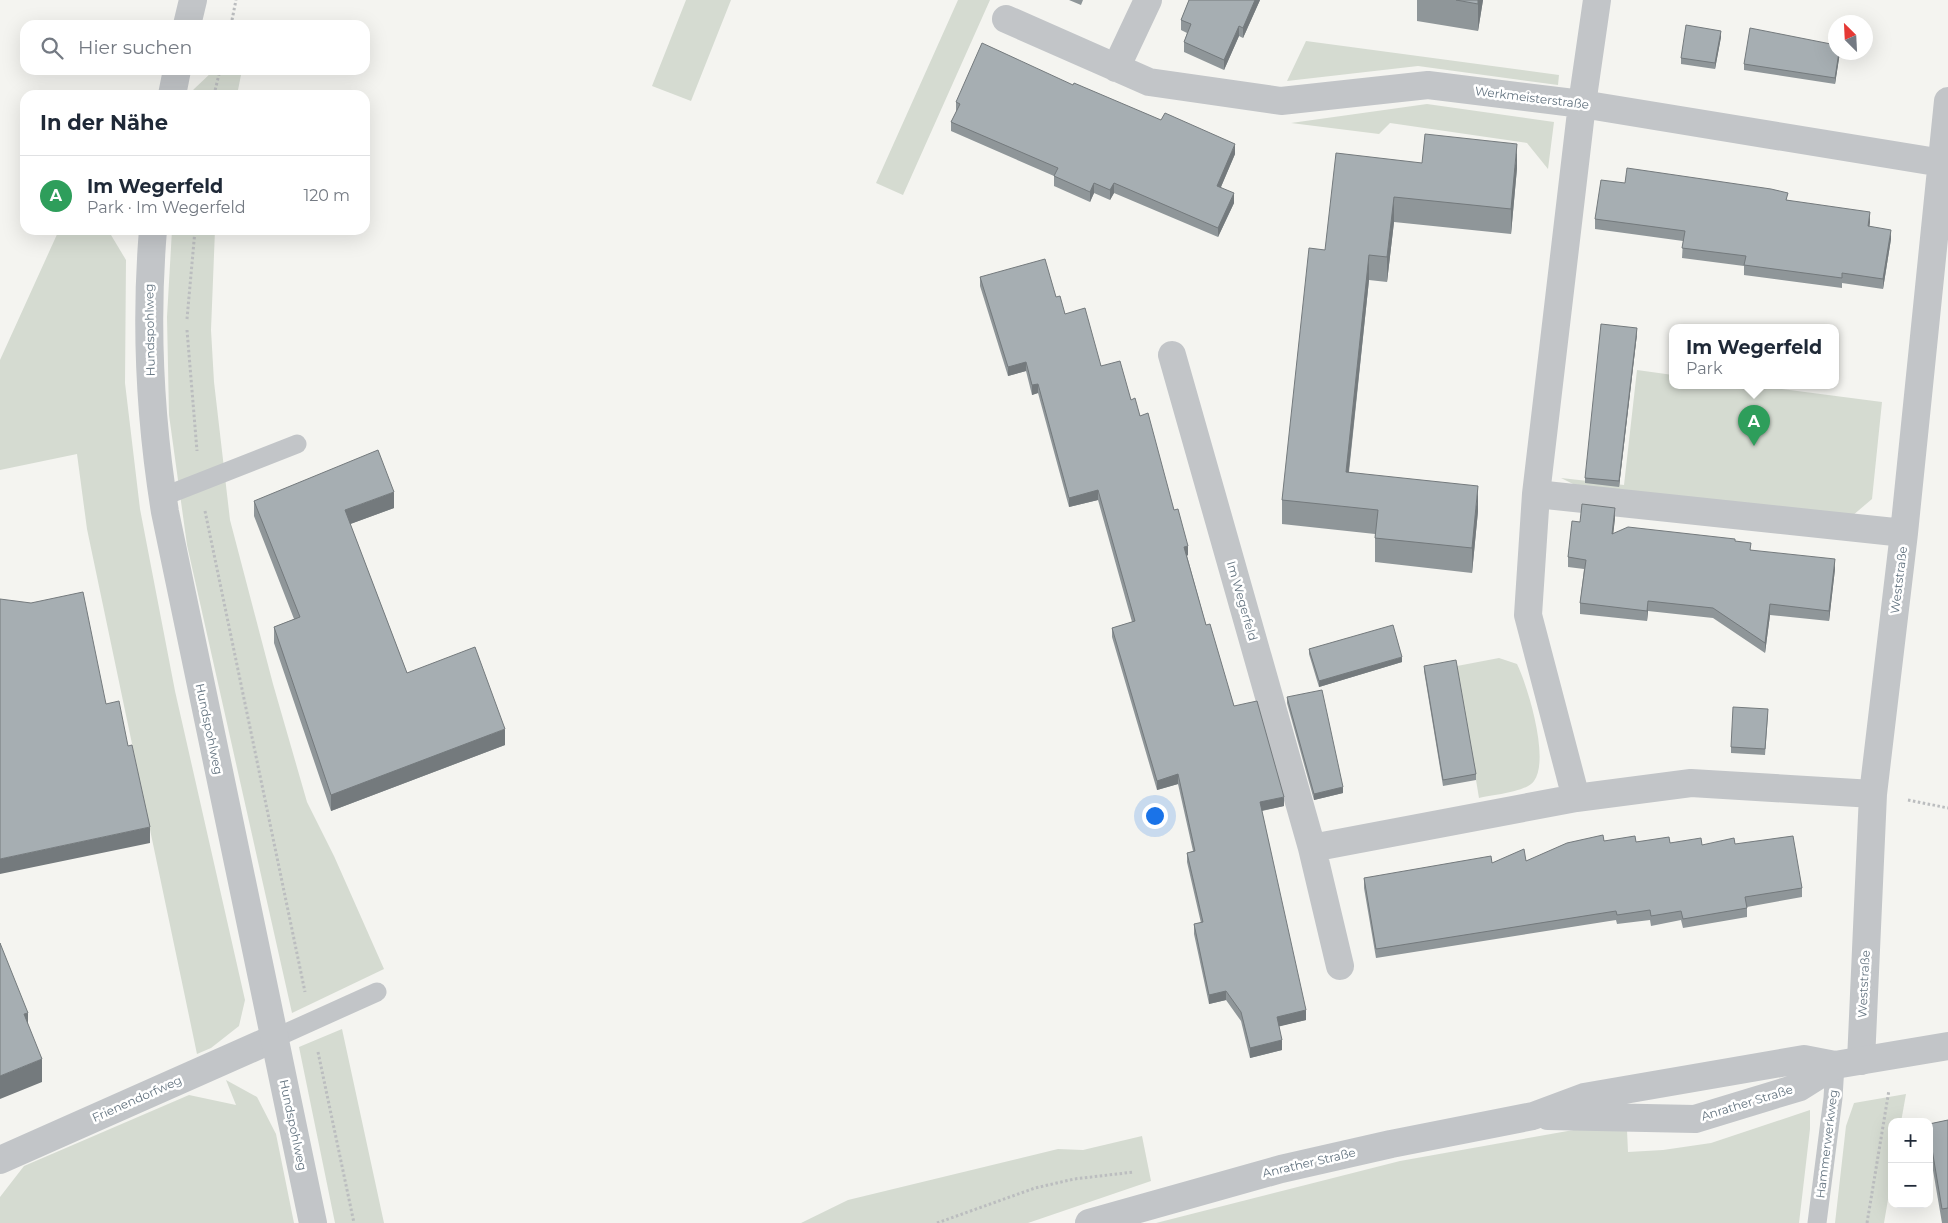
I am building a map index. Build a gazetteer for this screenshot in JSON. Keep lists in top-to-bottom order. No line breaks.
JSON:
{"streets":{"street":["Werkmeisterstraße","Hundspohlweg","Weststraße","Im Wegerfeld","Frienendorfweg","Anrather Straße"],"lane":["Hammerwerkweg"]},"crossings":[["Werkmeisterstraße","Weststraße"],["Hundspohlweg","Frienendorfweg"],["Weststraße","Anrather Straße"],["Weststraße","Hammerwerkweg"],["Anrather Straße","Hammerwerkweg"]],"north":"top left","page":{"search":"Hier suchen","heading":"In der Nähe","list":[{"mark":"A","name":"Im Wegerfeld","note":"Park · Im Wegerfeld","value":"120 m"}],"popup":["Im Wegerfeld","Park"],"pins":"A","map_buttons":["+","−"]}}
